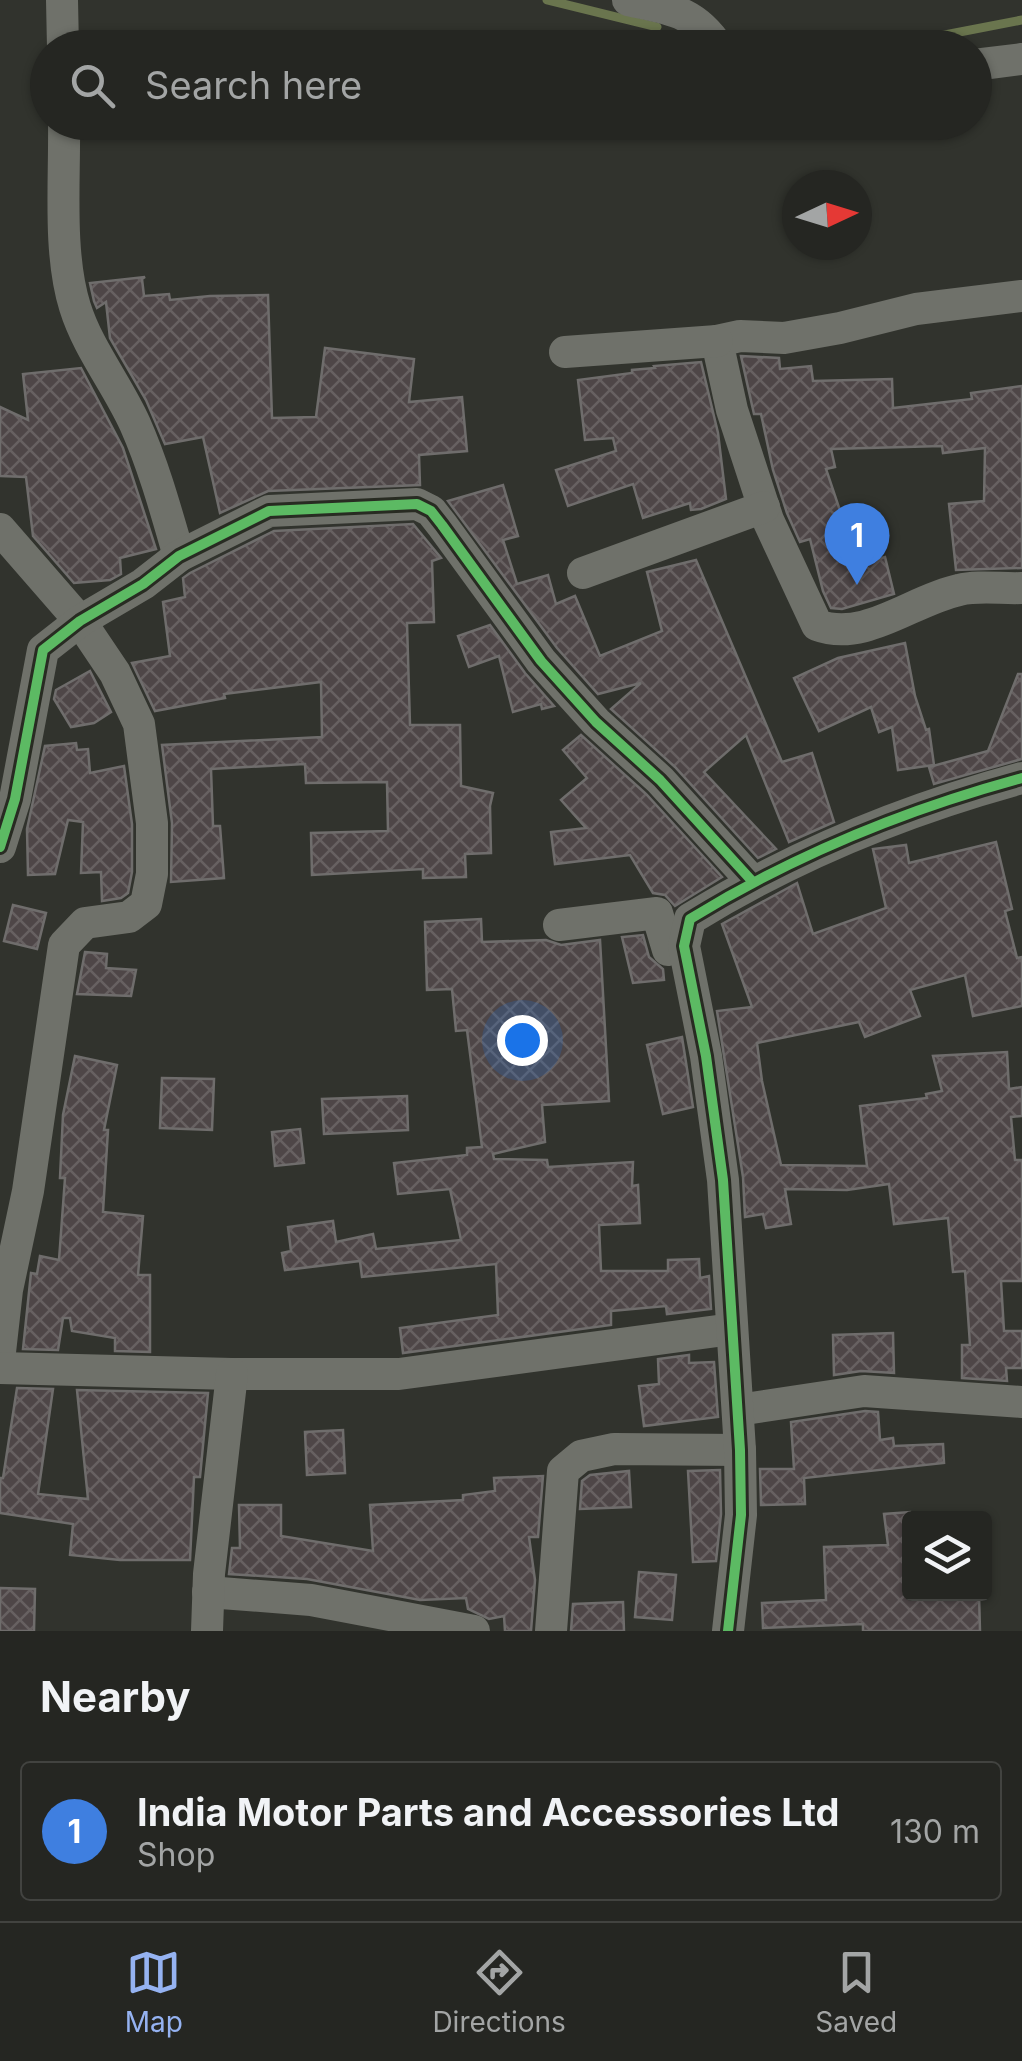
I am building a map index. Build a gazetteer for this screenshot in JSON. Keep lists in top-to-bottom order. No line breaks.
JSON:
{"north":"right","page":{"search":"Search here","pins":"1","heading":"Nearby","list":[{"mark":"1","name":"India Motor Parts and Accessories Ltd","note":"Shop","value":"130 m"}],"nav":["Map","Directions","Saved"]}}
